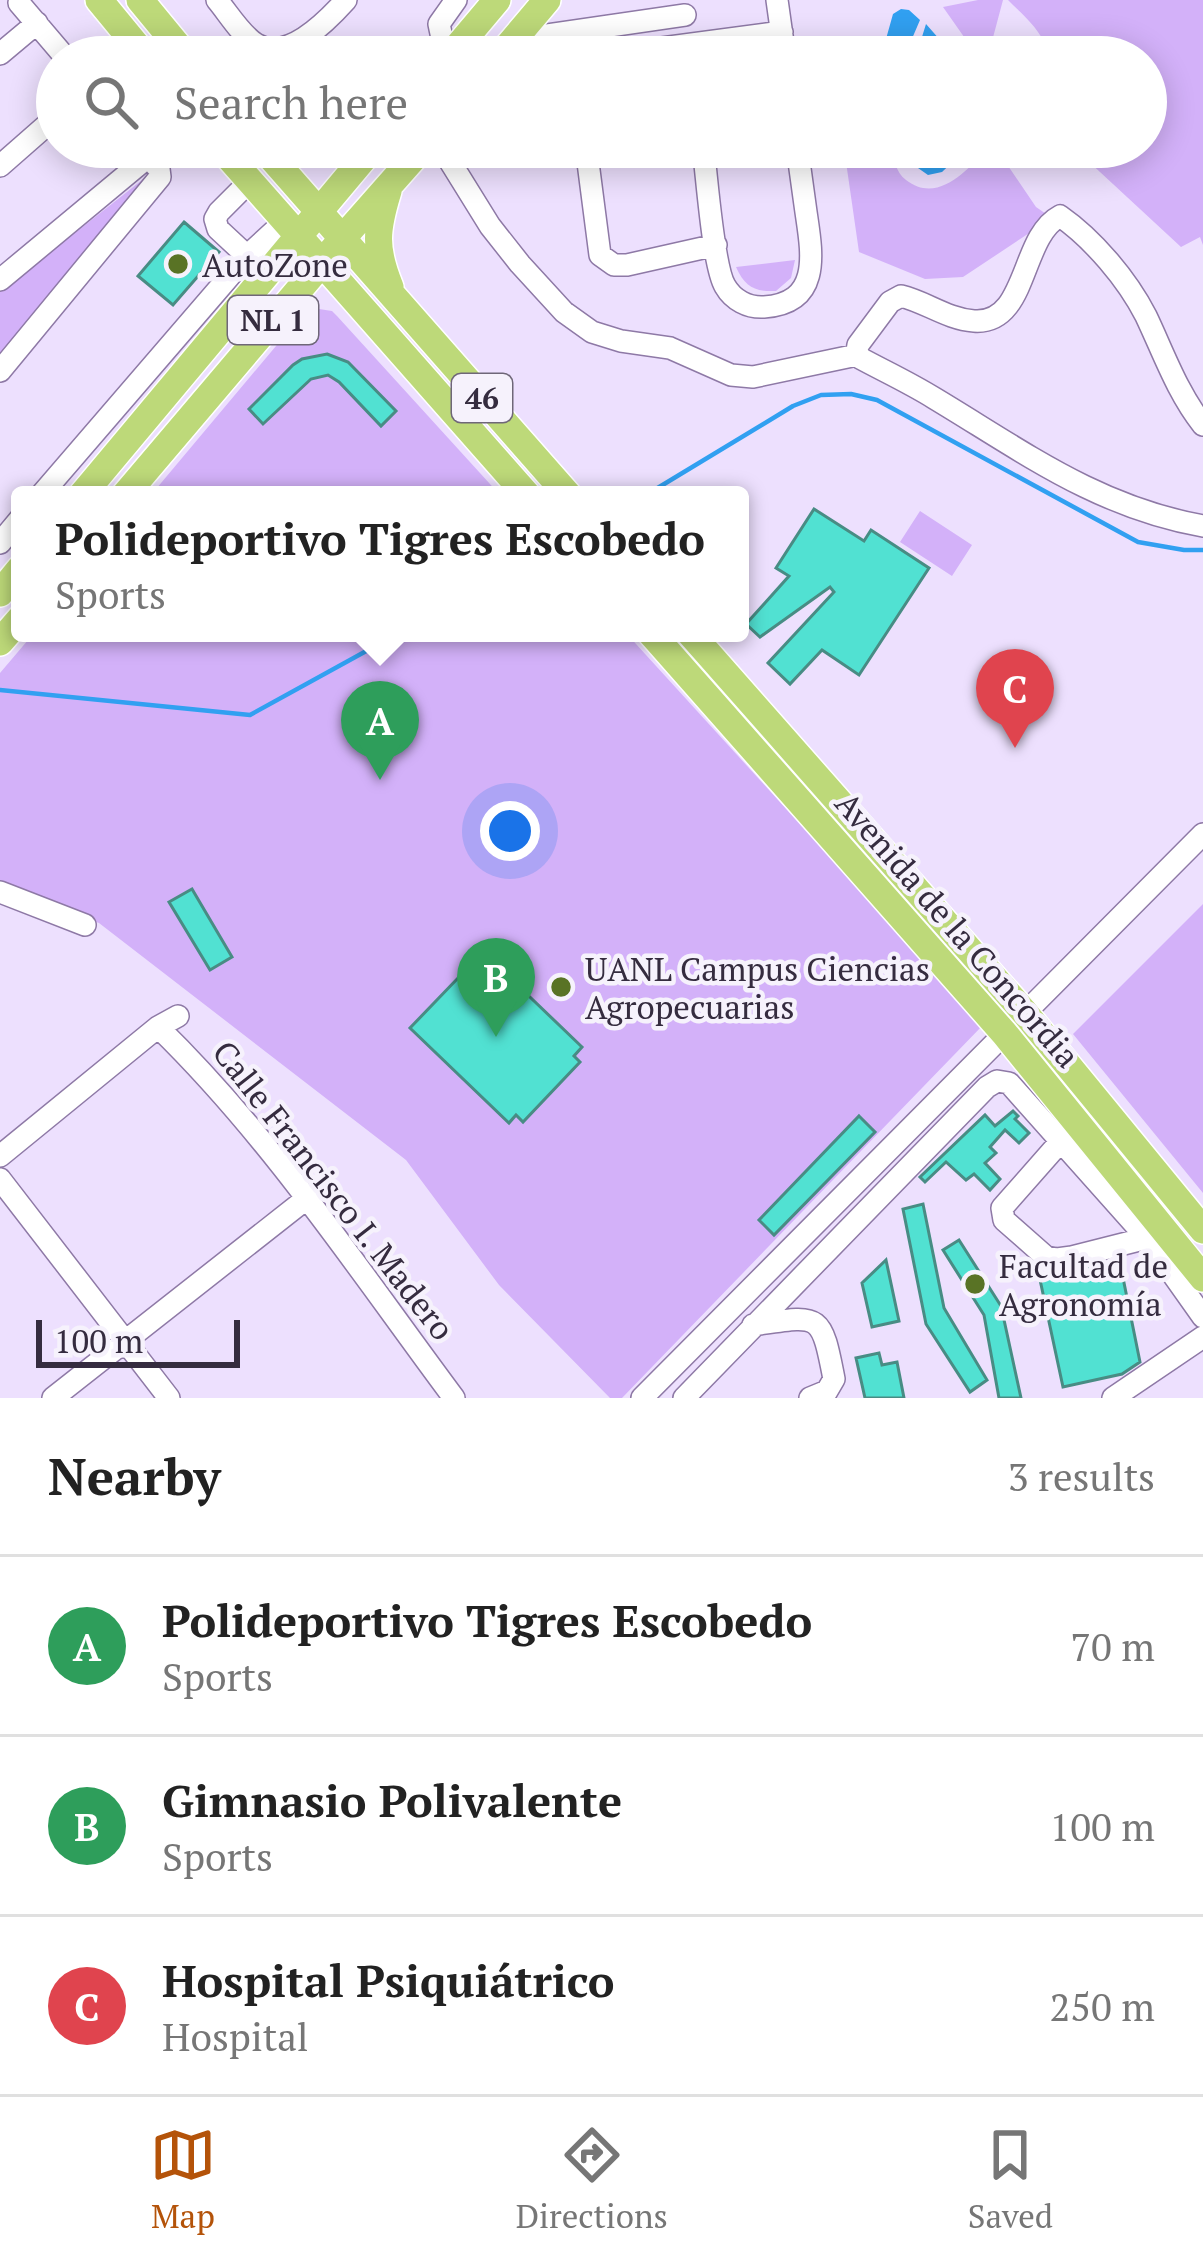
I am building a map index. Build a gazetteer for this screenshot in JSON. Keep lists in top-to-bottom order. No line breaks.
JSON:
{"streets":{"main road":["NL 1","46","Avenida de la Concordia"],"street":["Calle Francisco I. Madero"]},"crossings":[["NL 1","46"]],"places":["AutoZone","UANL Campus Ciencias Agropecuarias","Facultad de Agronomía"],"scale_bar":"100 m","page":{"search":"Search here","popup":["Polideportivo Tigres Escobedo","Sports"],"pins":["C","A","B"],"scale":"100 m","heading":["Nearby","3 results"],"list":[{"mark":"A","name":"Polideportivo Tigres Escobedo","note":"Sports","value":"70 m"},{"mark":"B","name":"Gimnasio Polivalente","note":"Sports","value":"100 m"},{"mark":"C","name":"Hospital Psiquiátrico","note":"Hospital","value":"250 m"}],"nav":["Map","Directions","Saved"]}}
